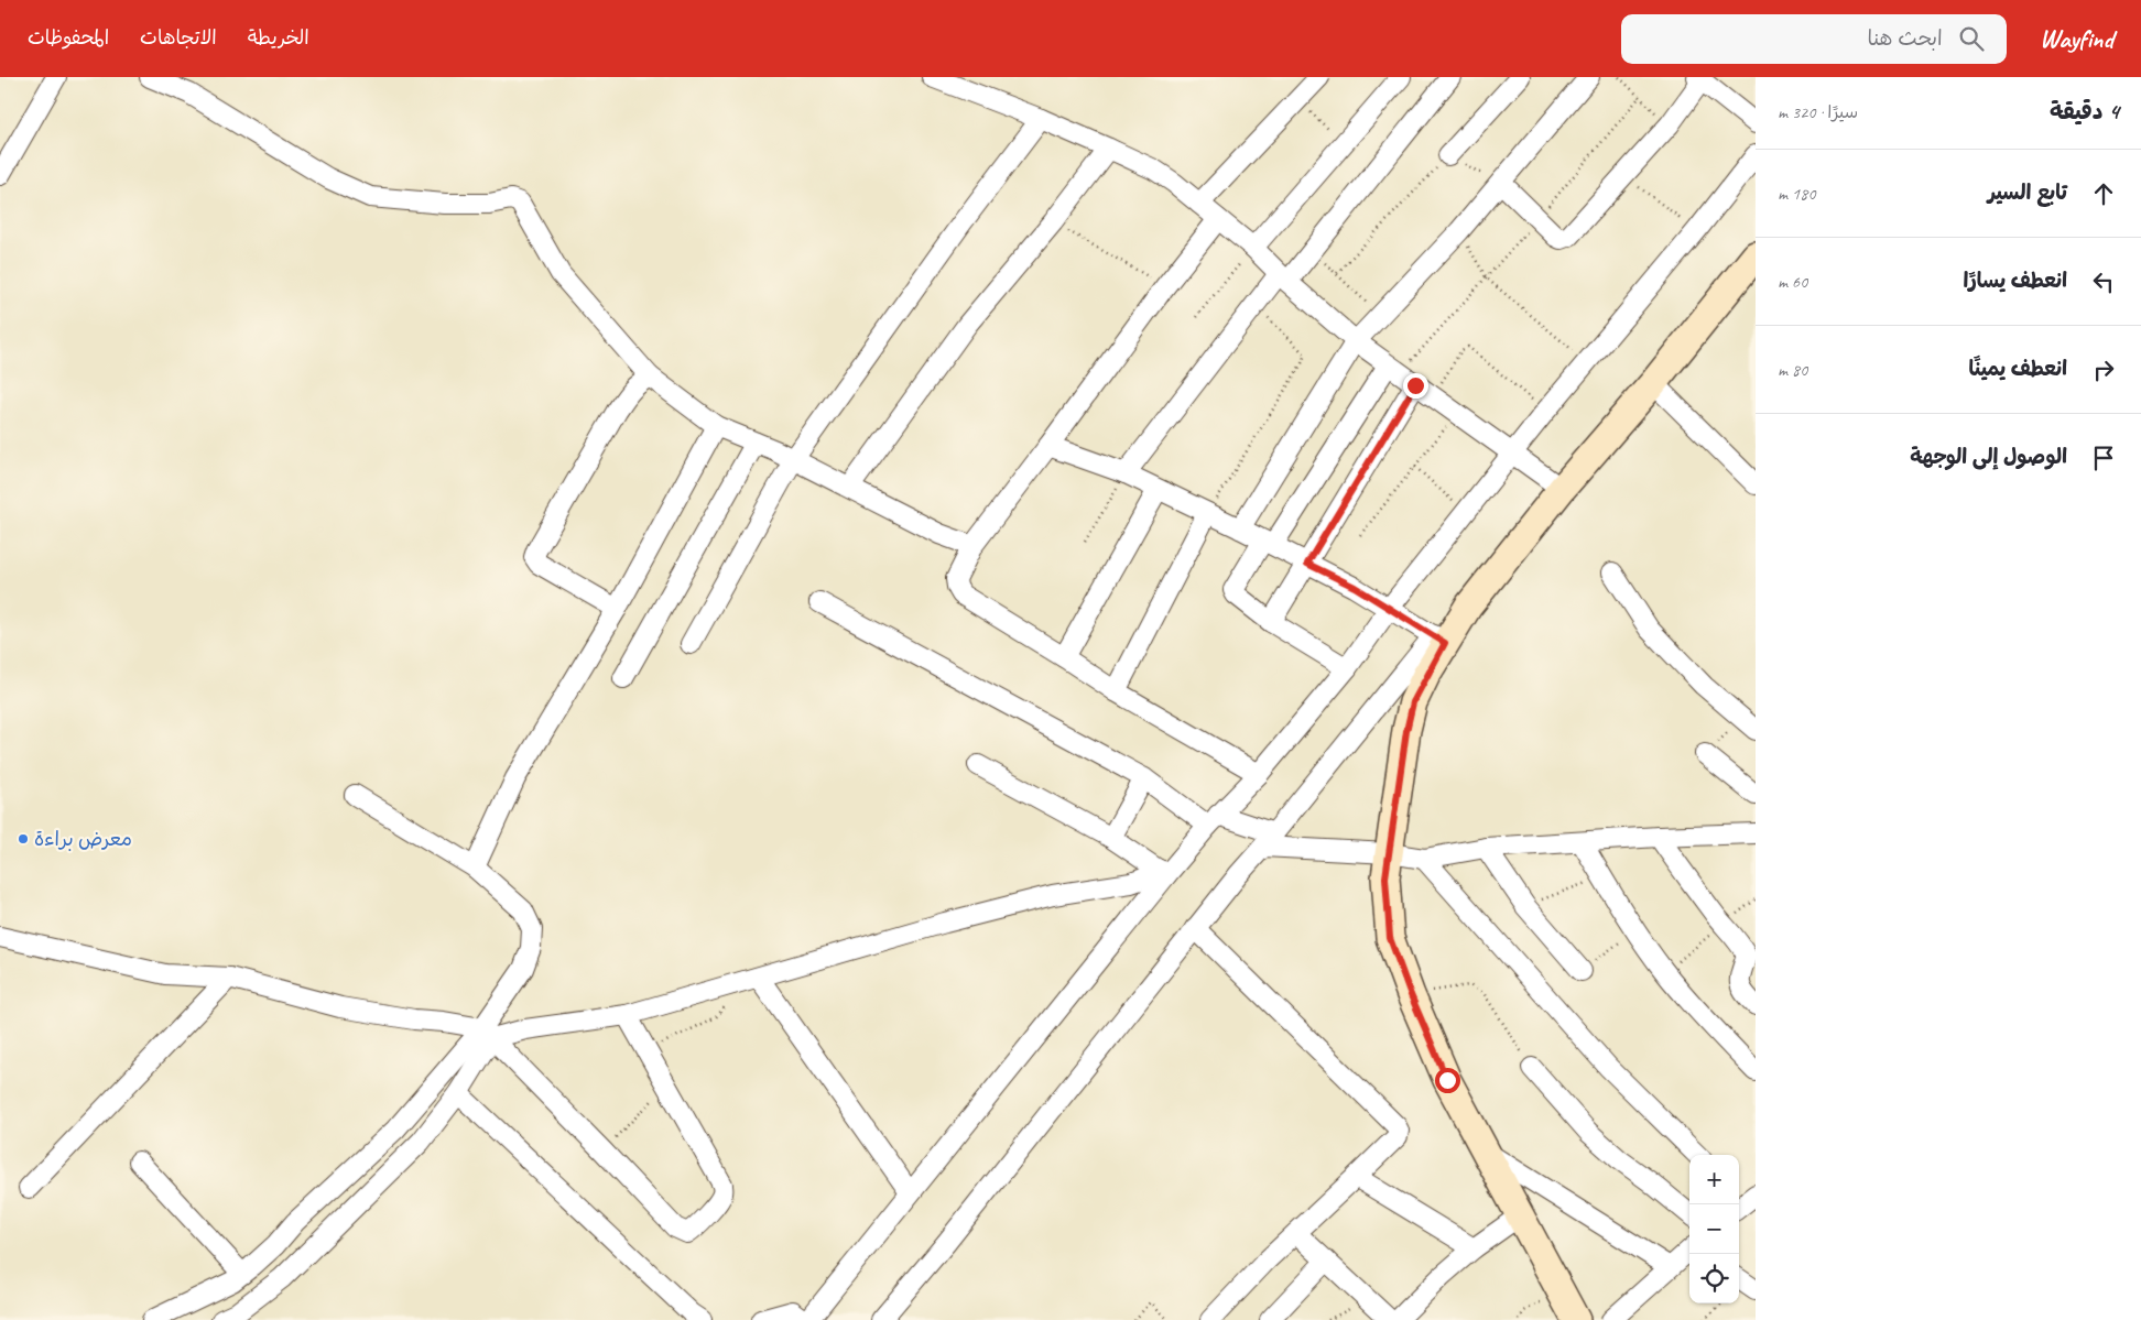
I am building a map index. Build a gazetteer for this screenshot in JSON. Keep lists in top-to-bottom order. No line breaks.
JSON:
{"places":["معرض براءة"],"page":{"header":"Wayfind","search":"ابحث هنا","nav":["الخريطة","الاتجاهات","المحفوظات"],"heading":["4 دقيقة","سيرًا · 320 m"],"list":[["تابع السير","180 m"],["انعطف يسارًا","60 m"],["انعطف يمينًا","80 m"],"الوصول إلى الوجهة"],"map_buttons":["+","−"]}}
